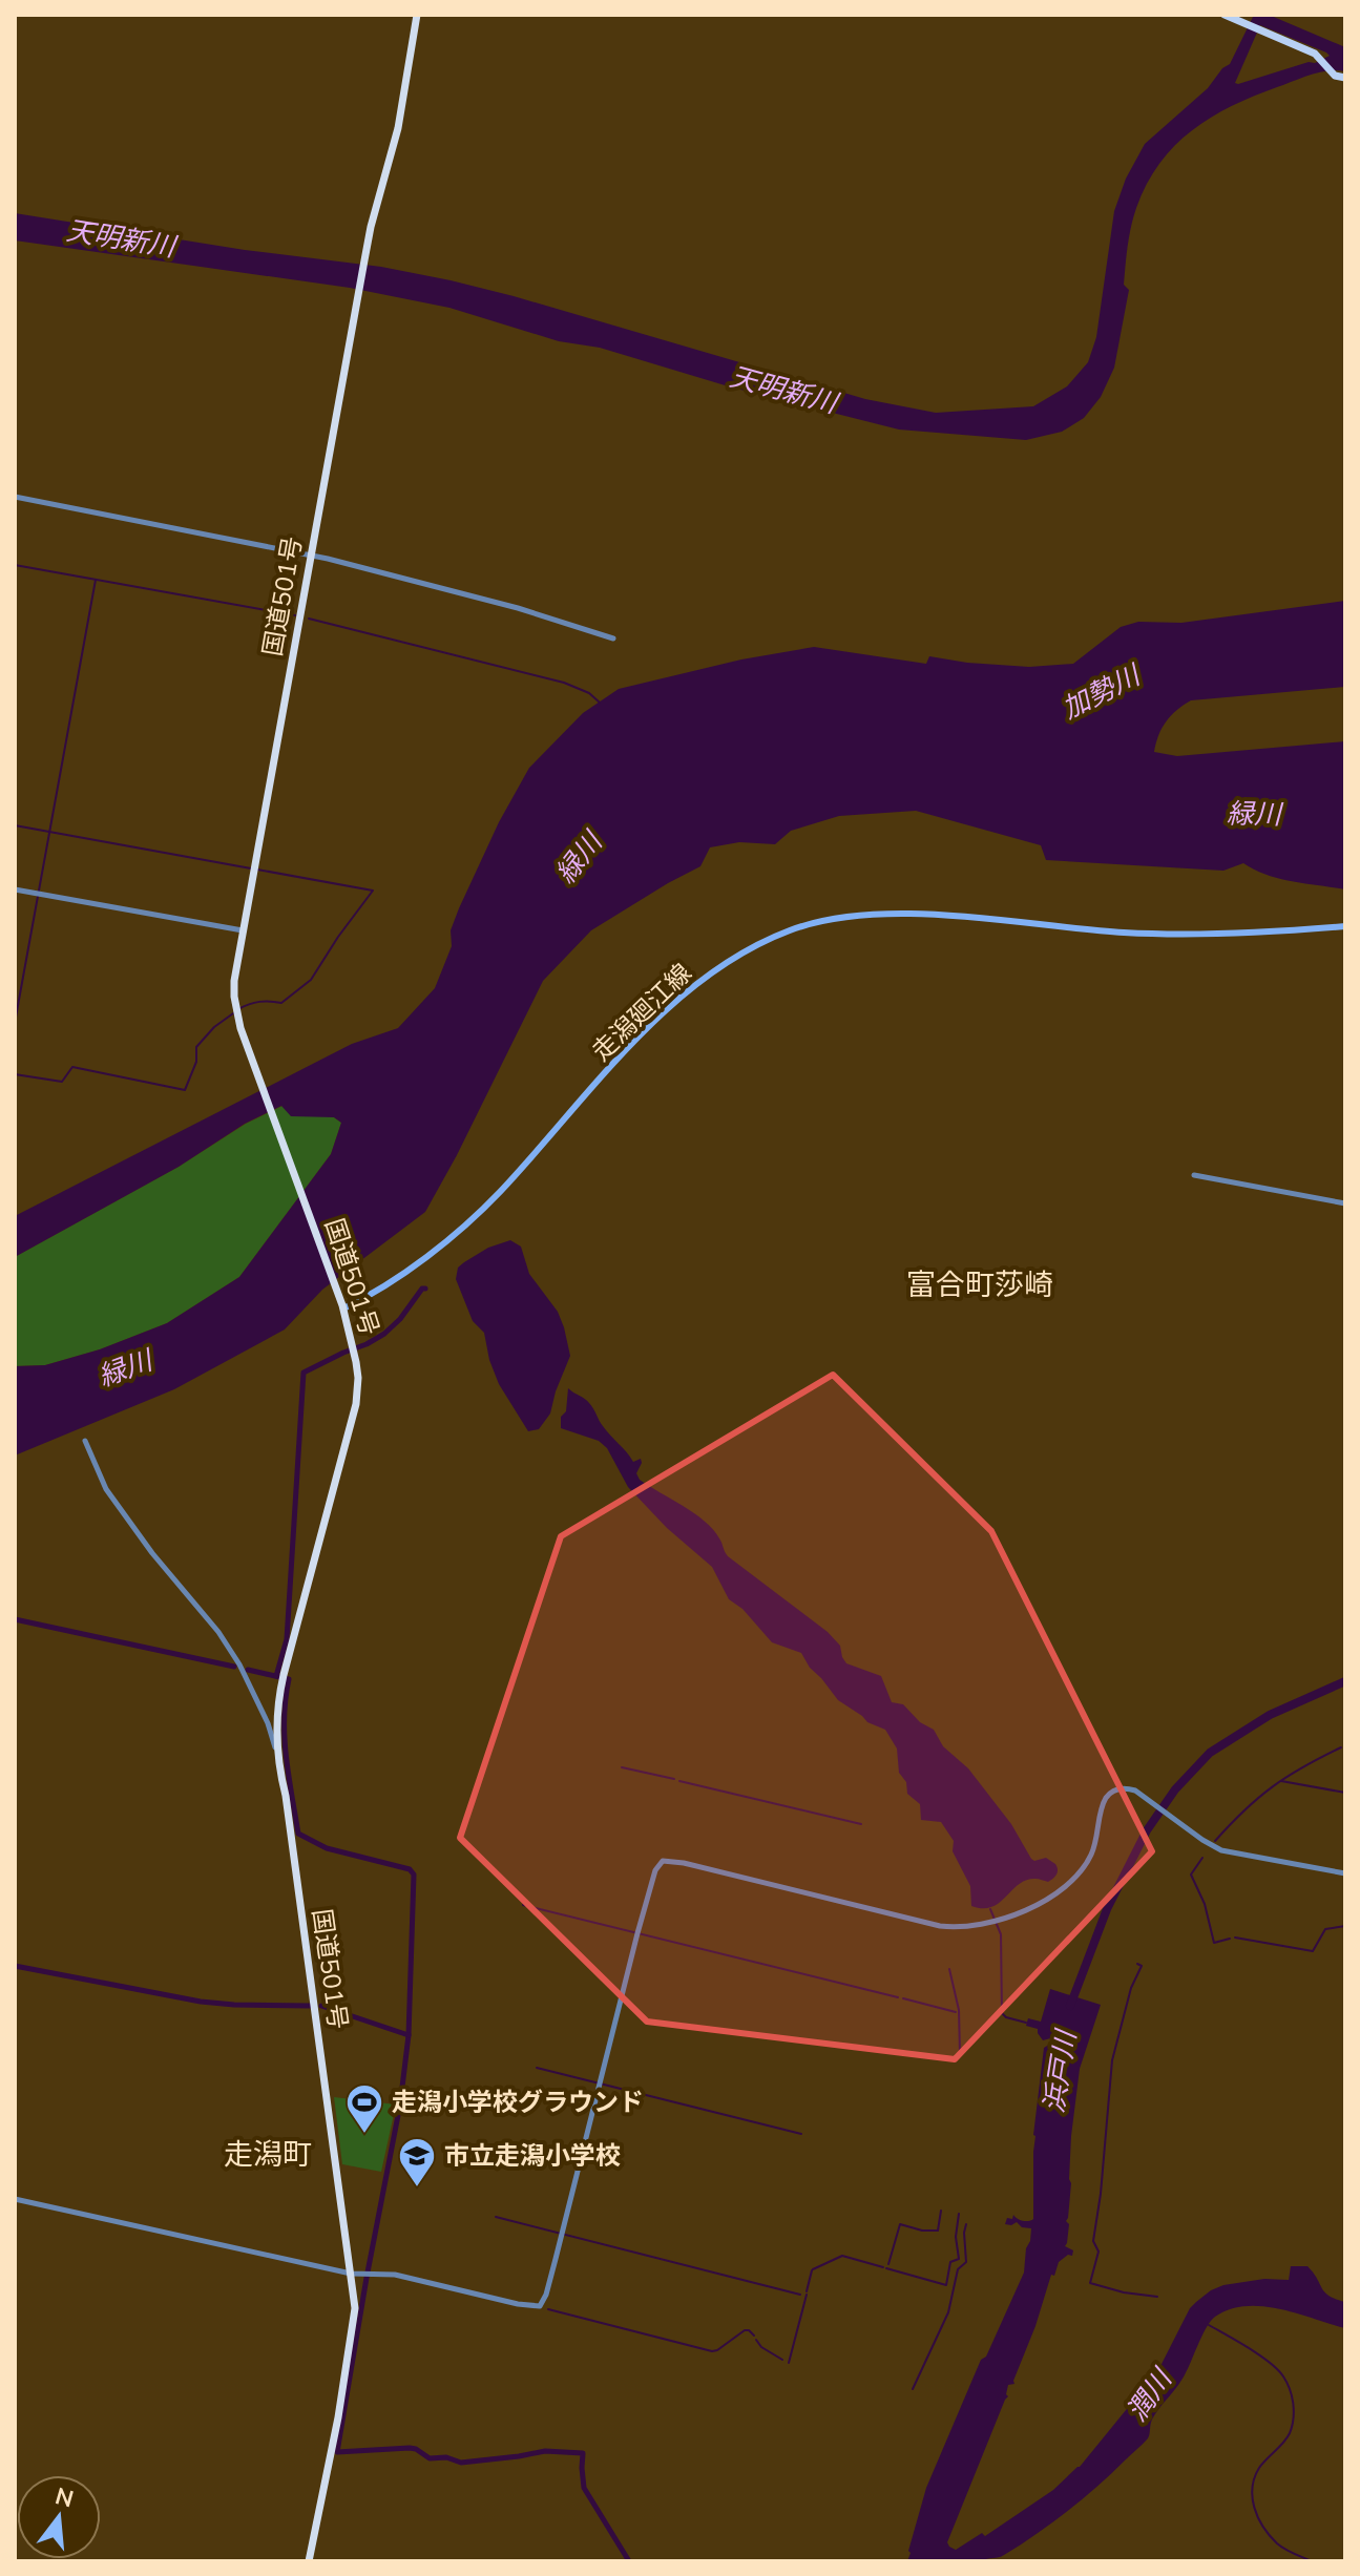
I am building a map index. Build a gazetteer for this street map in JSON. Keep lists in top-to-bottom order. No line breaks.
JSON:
{"streets":{"highway":["国道501号"],"main road":["走潟廻江線"]},"crossings":[["国道501号","走潟廻江線"]],"districts":["富合町莎崎","走潟町"],"water":["天明新川","加勢川","緑川","浜戸川","潤川"],"places":{"sports":["走潟小学校グラウンド"],"school or university":["市立走潟小学校"]},"north":"top"}
